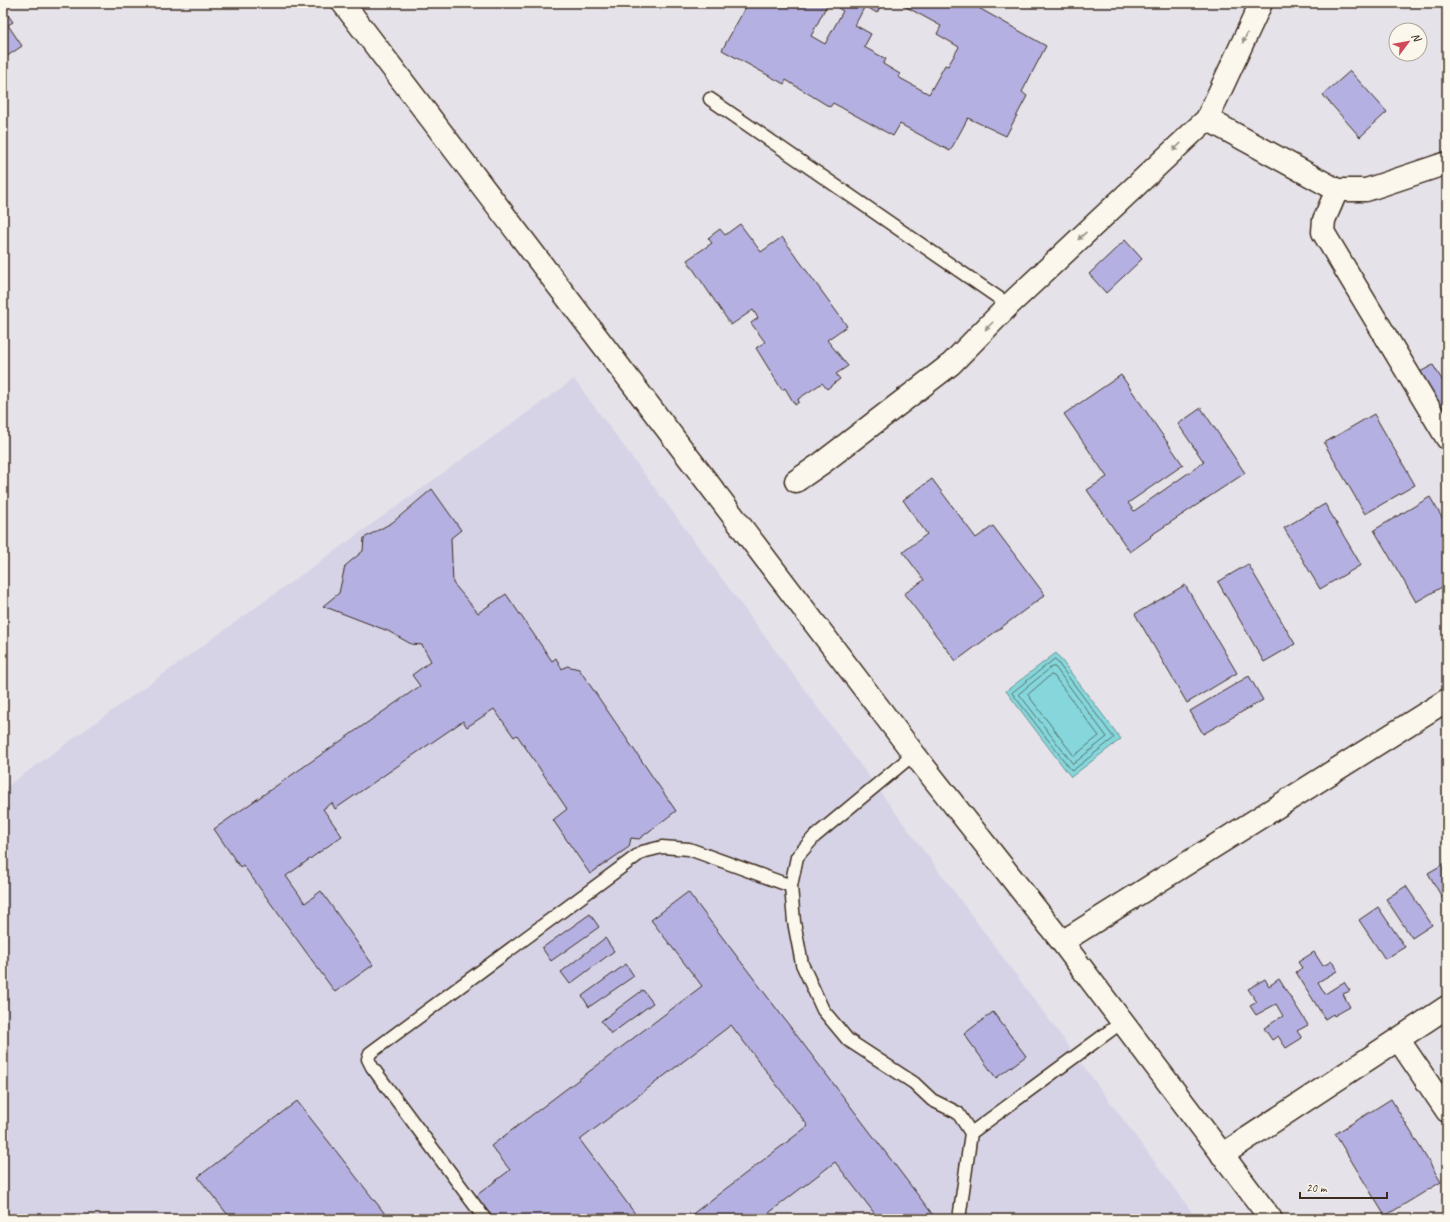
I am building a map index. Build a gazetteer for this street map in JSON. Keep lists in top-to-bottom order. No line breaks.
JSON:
{"scale_bar":"20 m","north":"top right"}
